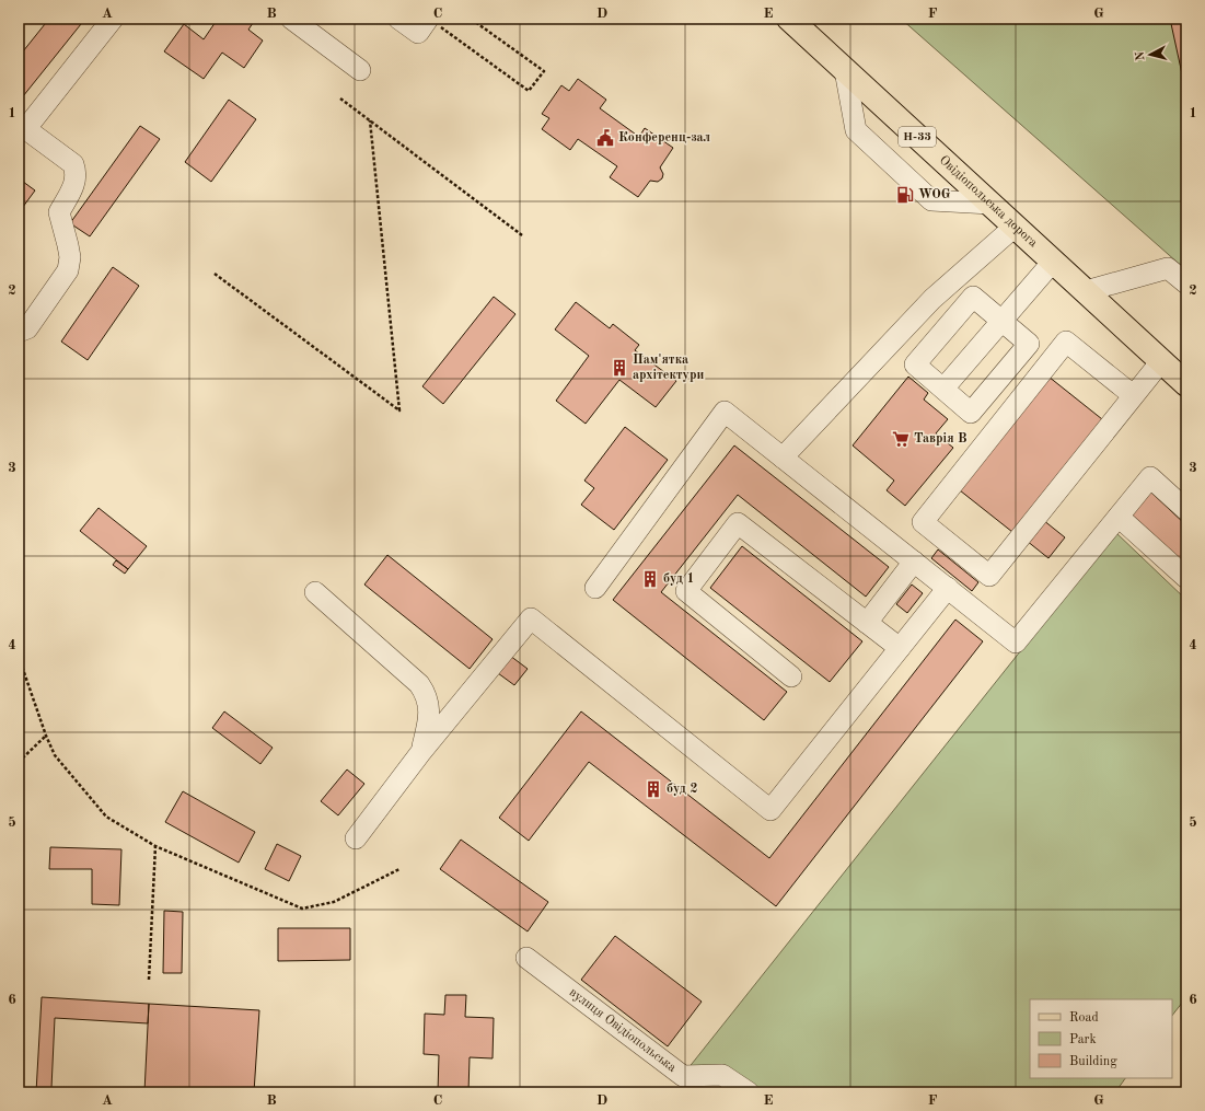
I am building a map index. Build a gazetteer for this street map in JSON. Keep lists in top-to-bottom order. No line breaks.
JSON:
{"streets":{"main road":["Н-33","Овідіопольська дорога"],"street":["вулиця Овідіопольська"]},"places":{"public building":["Конференц-зал"],"fuel station":["WOG"],"building":["Пам'ятка архітектури","буд 1","буд 2"],"supermarket":["Таврія В"]},"legend":["Road","Park","Building"],"north":"left","grid":{"columns":["A","B","C","D","E","F","G"],"rows":["1","2","3","4","5","6"]}}
